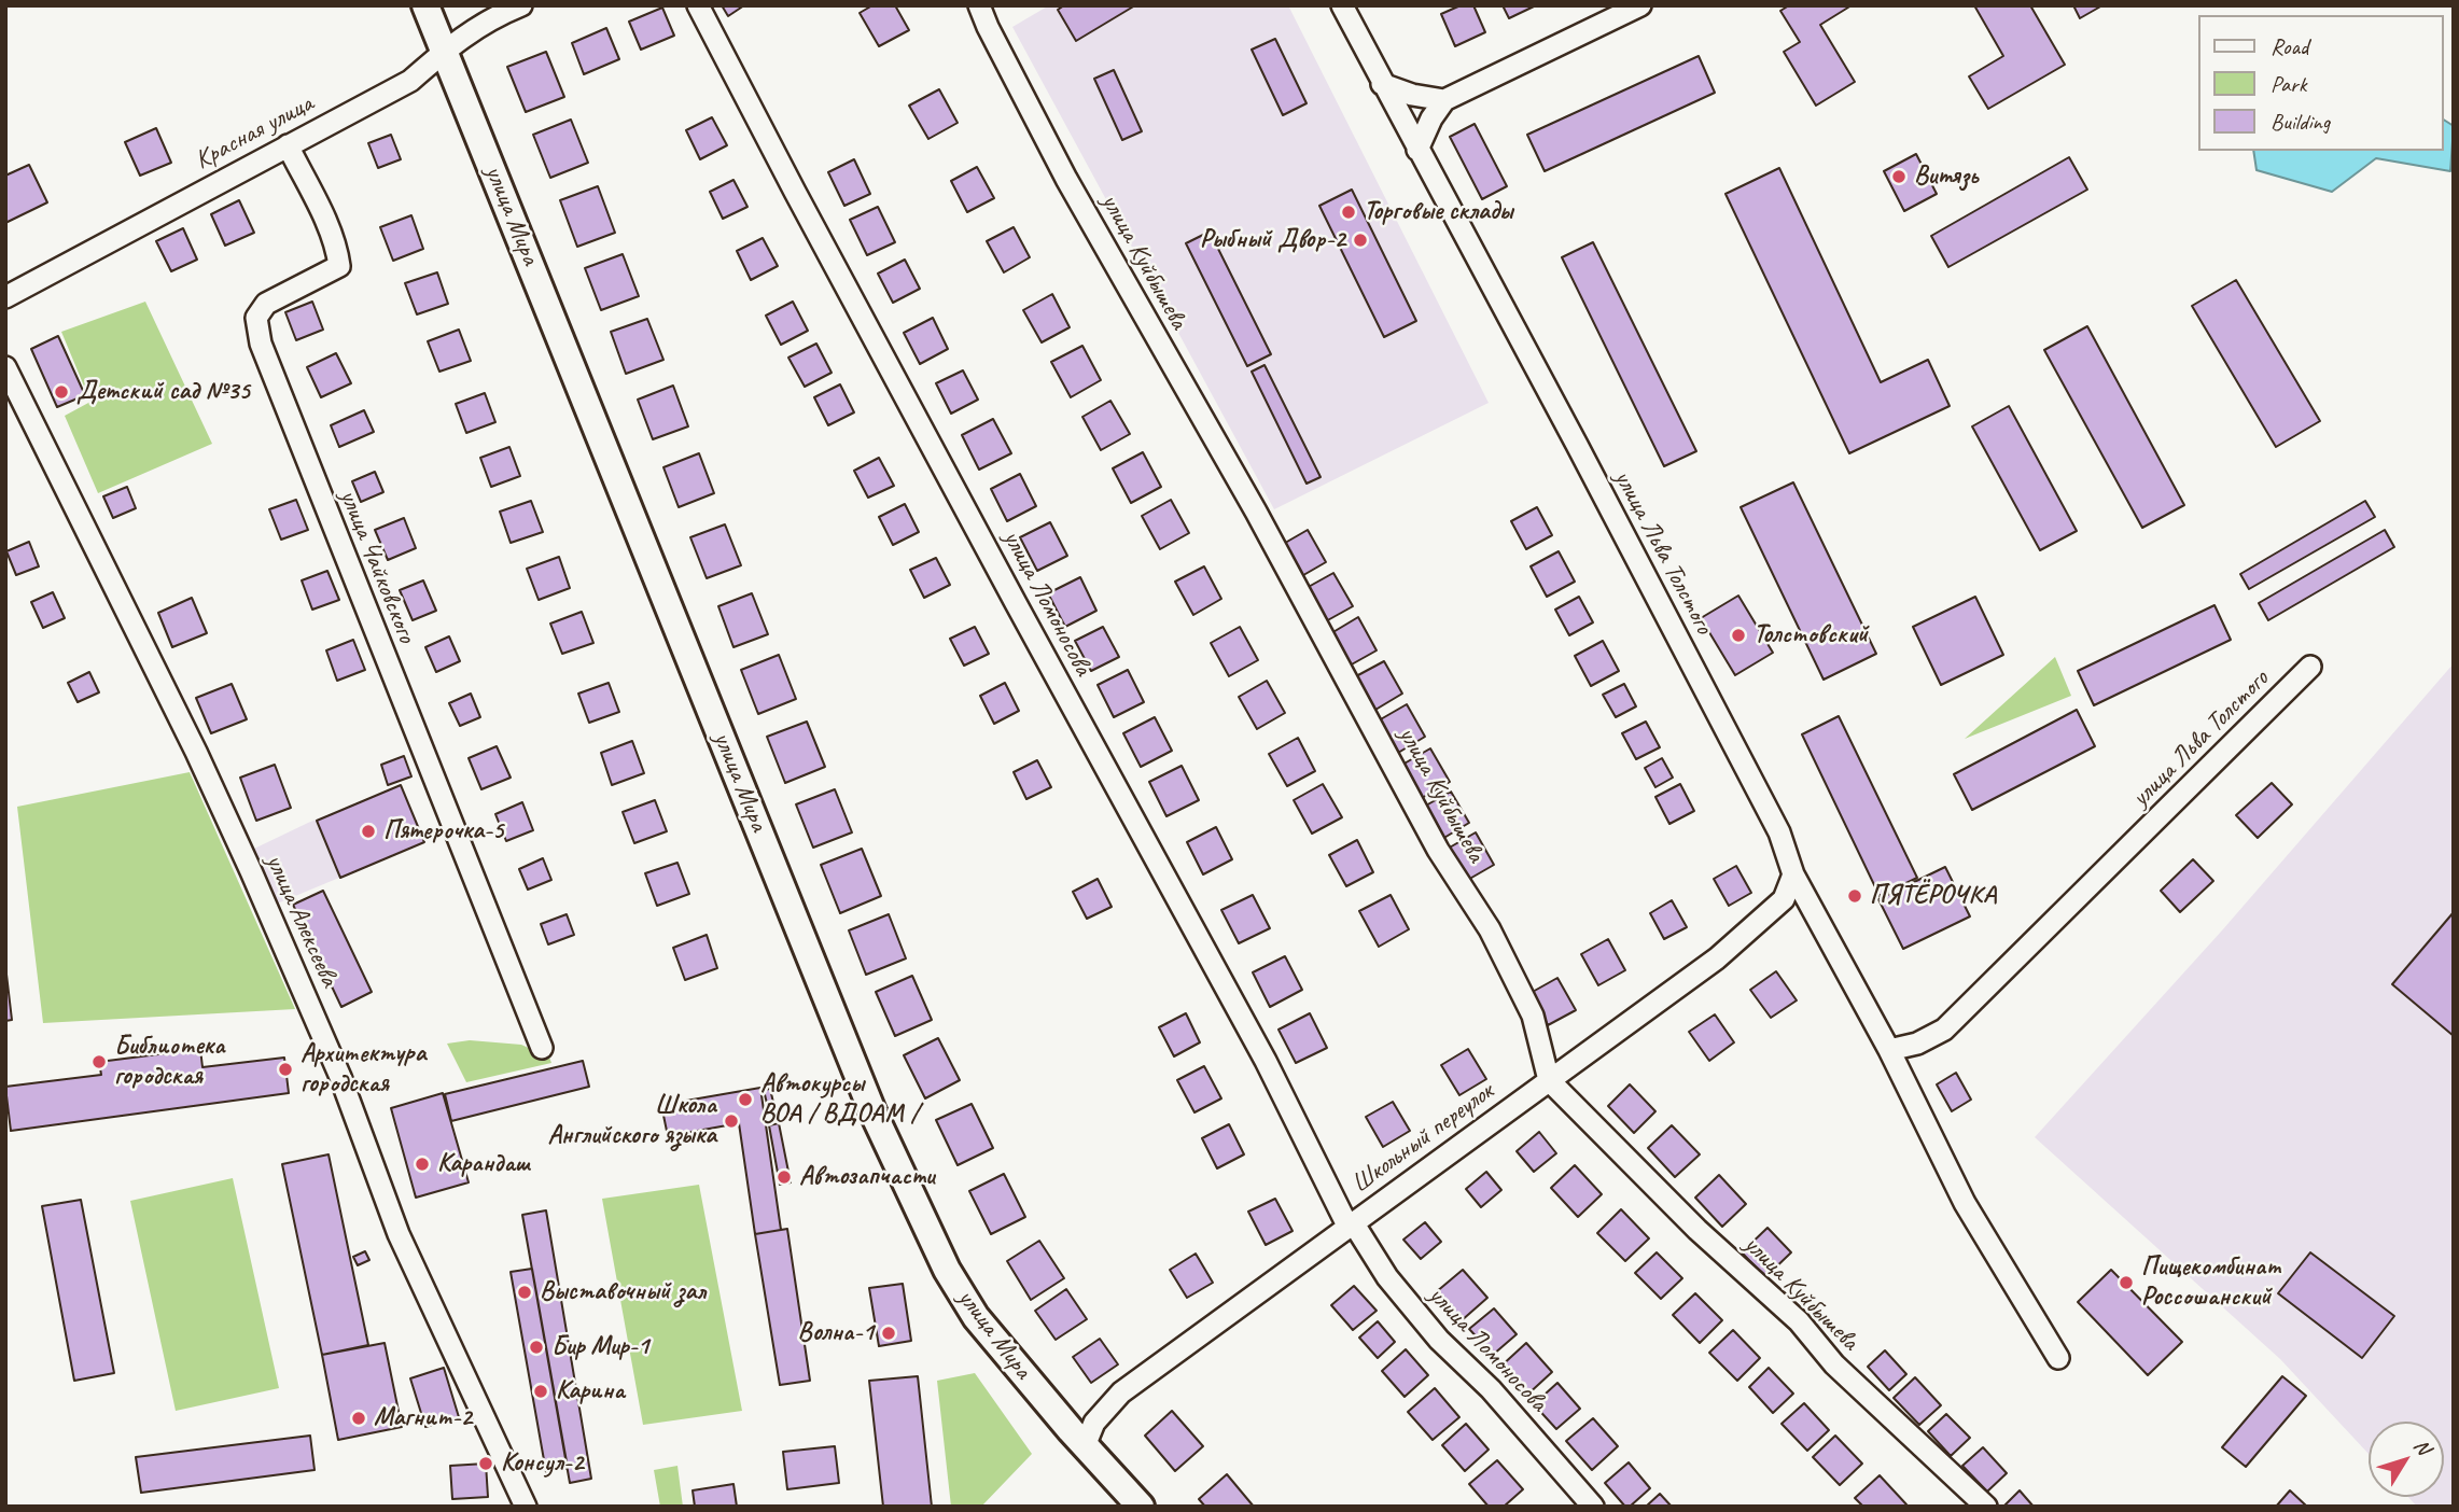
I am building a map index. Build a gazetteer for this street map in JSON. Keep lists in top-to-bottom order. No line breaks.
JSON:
{"streets":{"main road":["улица Мира"],"street":["Красная улица","улица Куйбышева","улица Льва Толстого","улица Чайковского","улица Ломоносова","улица Алексеева","Школьный переулок"]},"crossings":[["Красная улица","улица Мира"],["Красная улица","улица Чайковского"],["улица Мира","Школьный переулок"],["улица Куйбышева","Школьный переулок"],["улица Льва Толстого","Школьный переулок"],["улица Ломоносова","Школьный переулок"]],"places":["Витязь","Торговые склады","Рыбный Двор-2","Детский сад №35","Толстовский","Пятерочка-5","ПЯТЁРОЧКА","Библиотека городская","Архитектура городская","Автокурсы ВОА / ВДОАМ /","Школа Английского языка","Карандаш","Автозапчасти","Пищекомбинат Россошанский","Выставочный зал","Волна-1","Бир Мир-1","Карина","Магнит-2","Консул-2"],"legend":["Road","Park","Building"],"north":"top right"}
